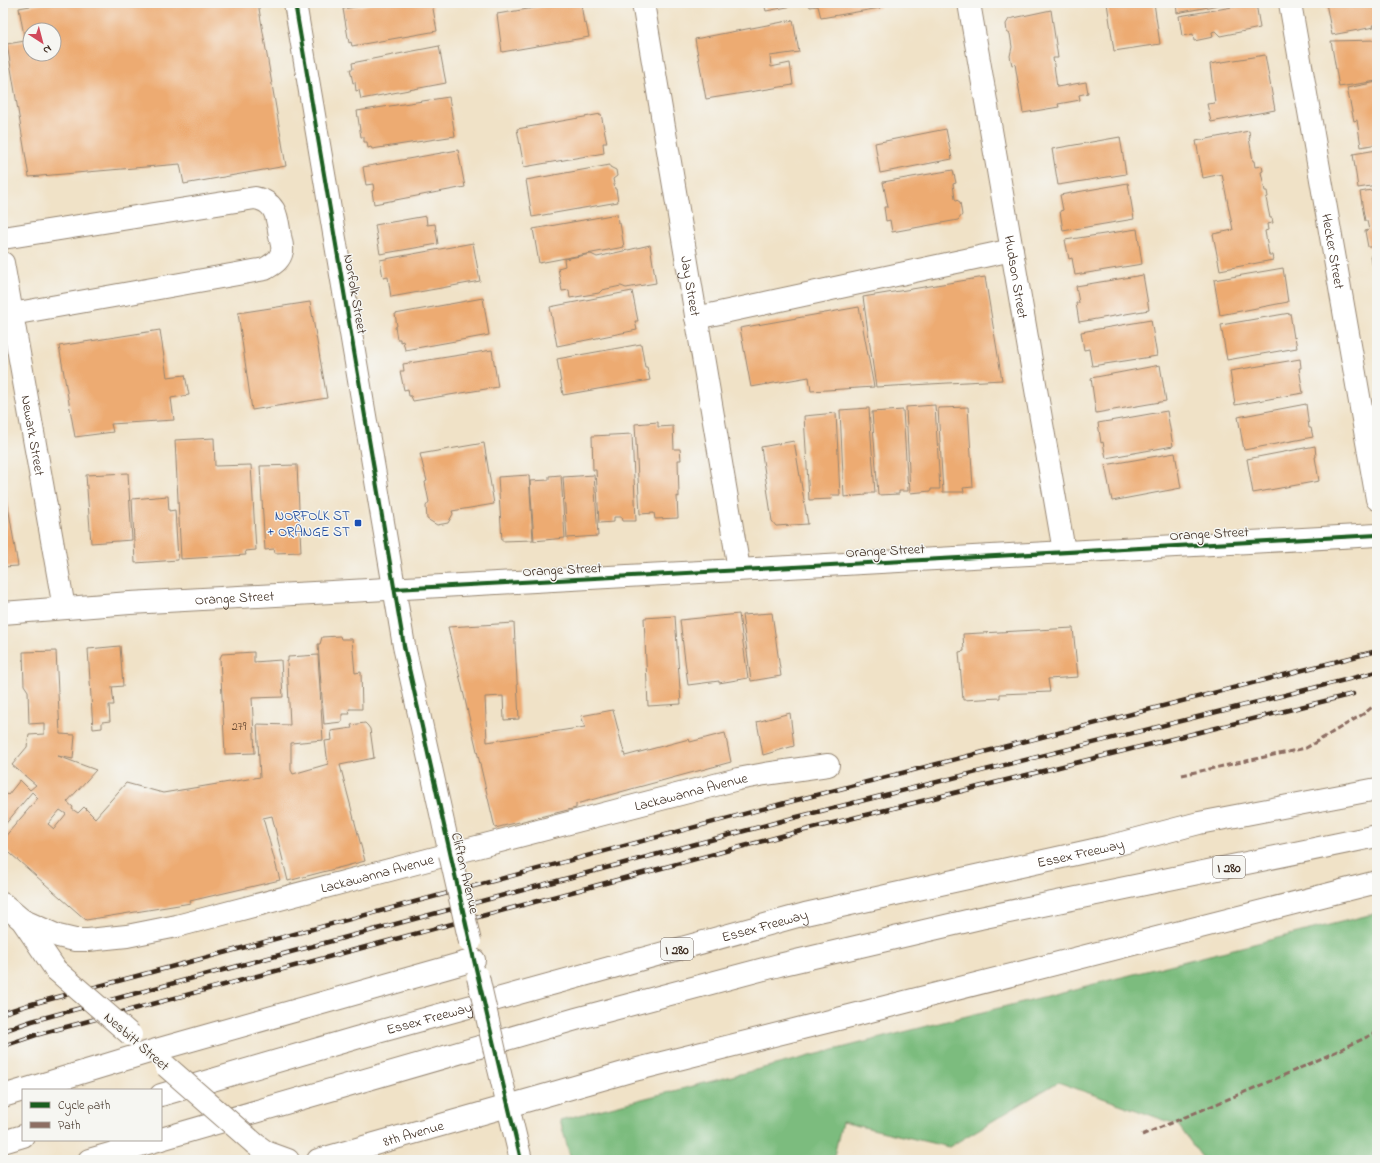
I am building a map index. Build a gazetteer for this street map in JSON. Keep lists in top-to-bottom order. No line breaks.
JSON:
{"streets":{"main road":["Hecker Street","Hudson Street","Jay Street","Norfolk Street","Newark Street","Orange Street","Lackawanna Avenue","Essex Freeway","I 280","Clifton Avenue","Nesbitt Street","8th Avenue"]},"crossings":[["Hudson Street","Orange Street"],["Jay Street","Orange Street"],["Norfolk Street","Orange Street"],["Norfolk Street","Clifton Avenue"],["Newark Street","Orange Street"],["Orange Street","Clifton Avenue"],["Lackawanna Avenue","Clifton Avenue"],["Lackawanna Avenue","Nesbitt Street"],["Clifton Avenue","8th Avenue"]],"places":{"transit":["NORFOLK ST + ORANGE ST"]},"house_numbers":["279"],"legend":["Cycle path","Path"],"north":"bottom right"}
